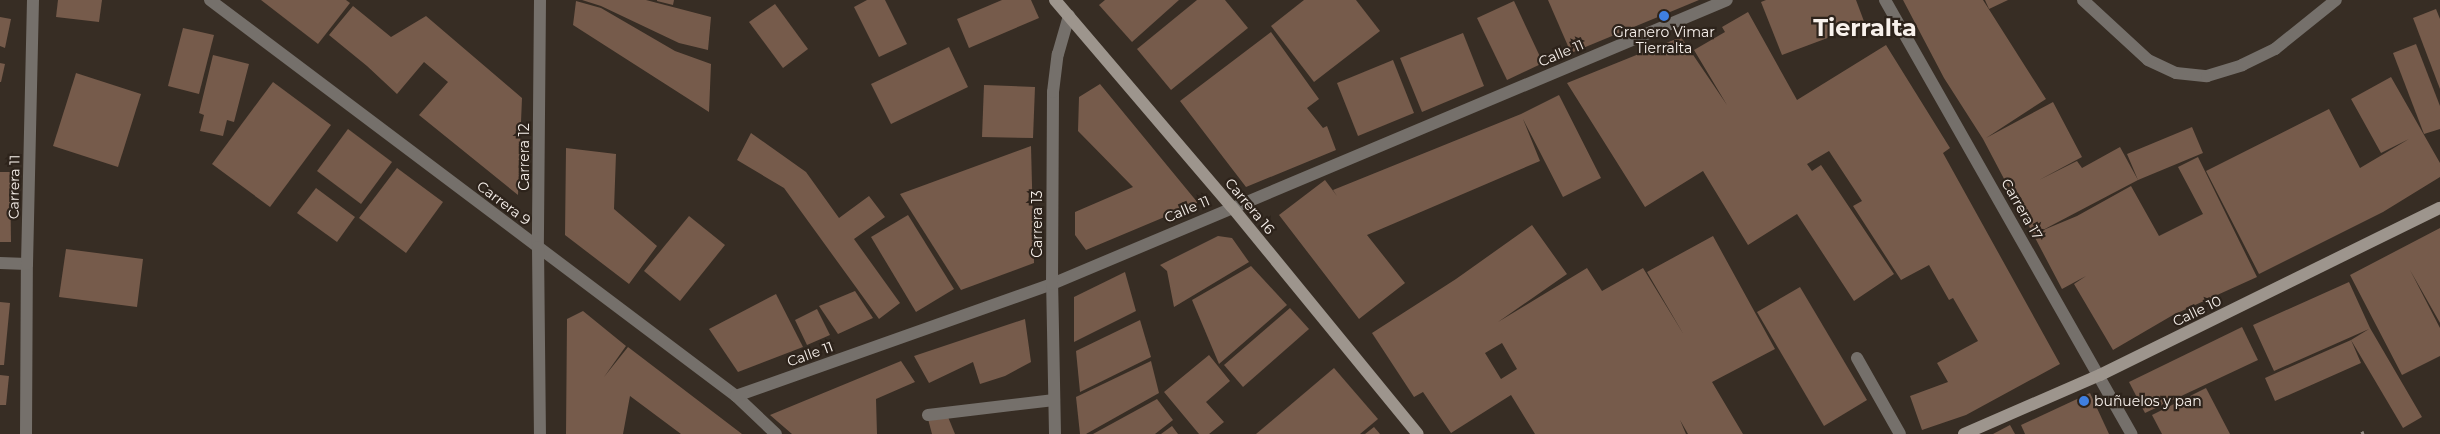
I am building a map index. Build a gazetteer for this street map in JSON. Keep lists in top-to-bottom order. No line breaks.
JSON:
{"streets":{"main road":["Carrera 16","Calle 10"],"street":["Calle 11","Carrera 12","Carrera 11","Carrera 9","Carrera 17","Carrera 13"]},"crossings":[["Calle 11","Carrera 9"],["Calle 11","Carrera 16"],["Calle 11","Carrera 13"],["Carrera 12","Carrera 9"],["Carrera 16","Carrera 13"],["Carrera 17","Calle 10"]],"districts":["Tierralta"],"places":["Granero Vimar Tierralta","buñuelos y pan"]}
